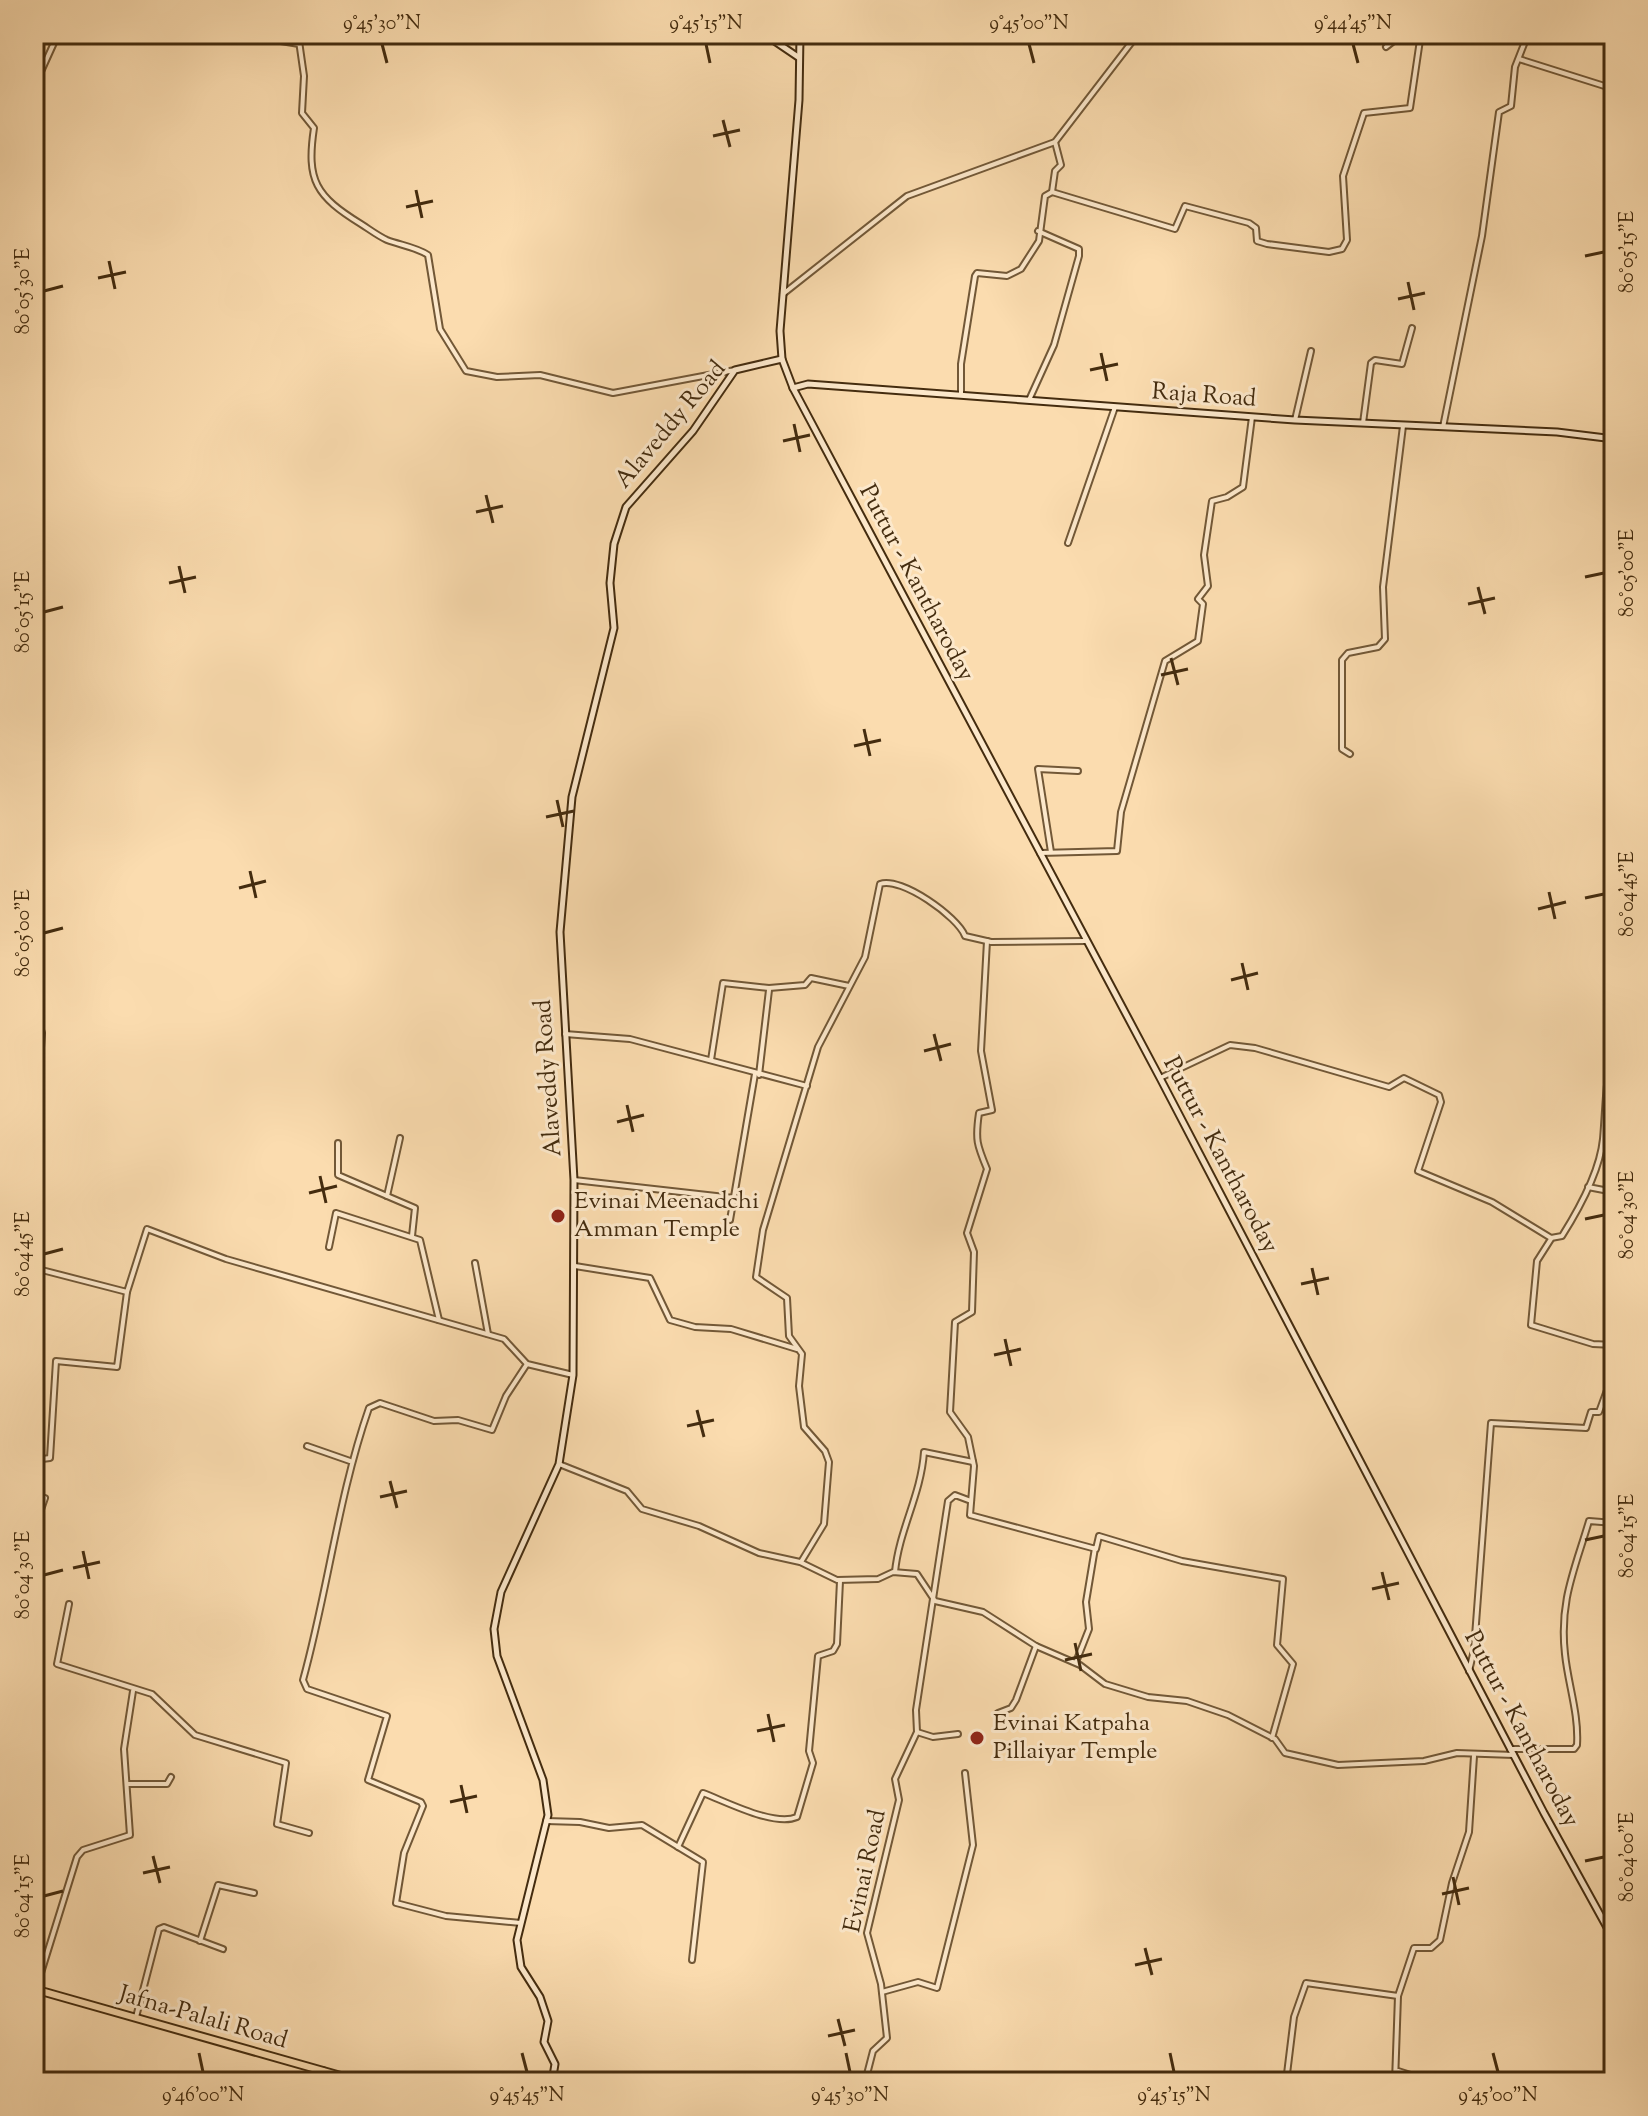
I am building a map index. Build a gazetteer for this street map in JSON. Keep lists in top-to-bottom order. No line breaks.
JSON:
{"streets":{"main road":["Jafna-Palali Road"],"street":["Raja Road","Alaveddy Road","Puttur - Kantharoday","Evinai Road"]},"crossings":[["Raja Road","Puttur - Kantharoday"],["Alaveddy Road","Puttur - Kantharoday"]],"places":["Evinai Meenadchi Amman Temple","Evinai Katpaha Pillaiyar Temple"],"coordinates":["9°45'30\"N","9°45'15\"N","9°45'00\"N","9°44'45\"N","80°05'15\"E","80°05'30\"E","80°05'00\"E","80°04'45\"E","80°04'30\"E","80°04'15\"E","80°04'00\"E","9°46'00\"N","9°45'45\"N"]}
